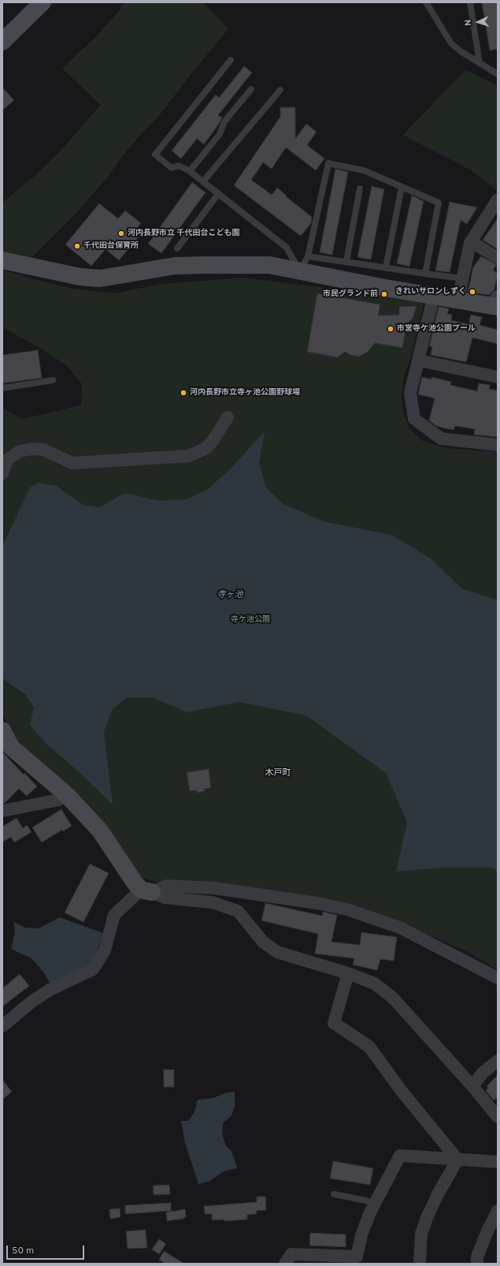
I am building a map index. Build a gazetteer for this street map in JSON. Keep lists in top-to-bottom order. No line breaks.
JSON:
{"districts":["木戸町"],"water":["寺ヶ池"],"parks":["寺ケ池公園"],"places":["河内長野市立 千代田台こども園","千代田台保育所","きれいサロンしずく","市民グランド前","市営寺ケ池公園プール","河内長野市立寺ヶ池公園野球場"],"scale_bar":"50 m","north":"left"}
